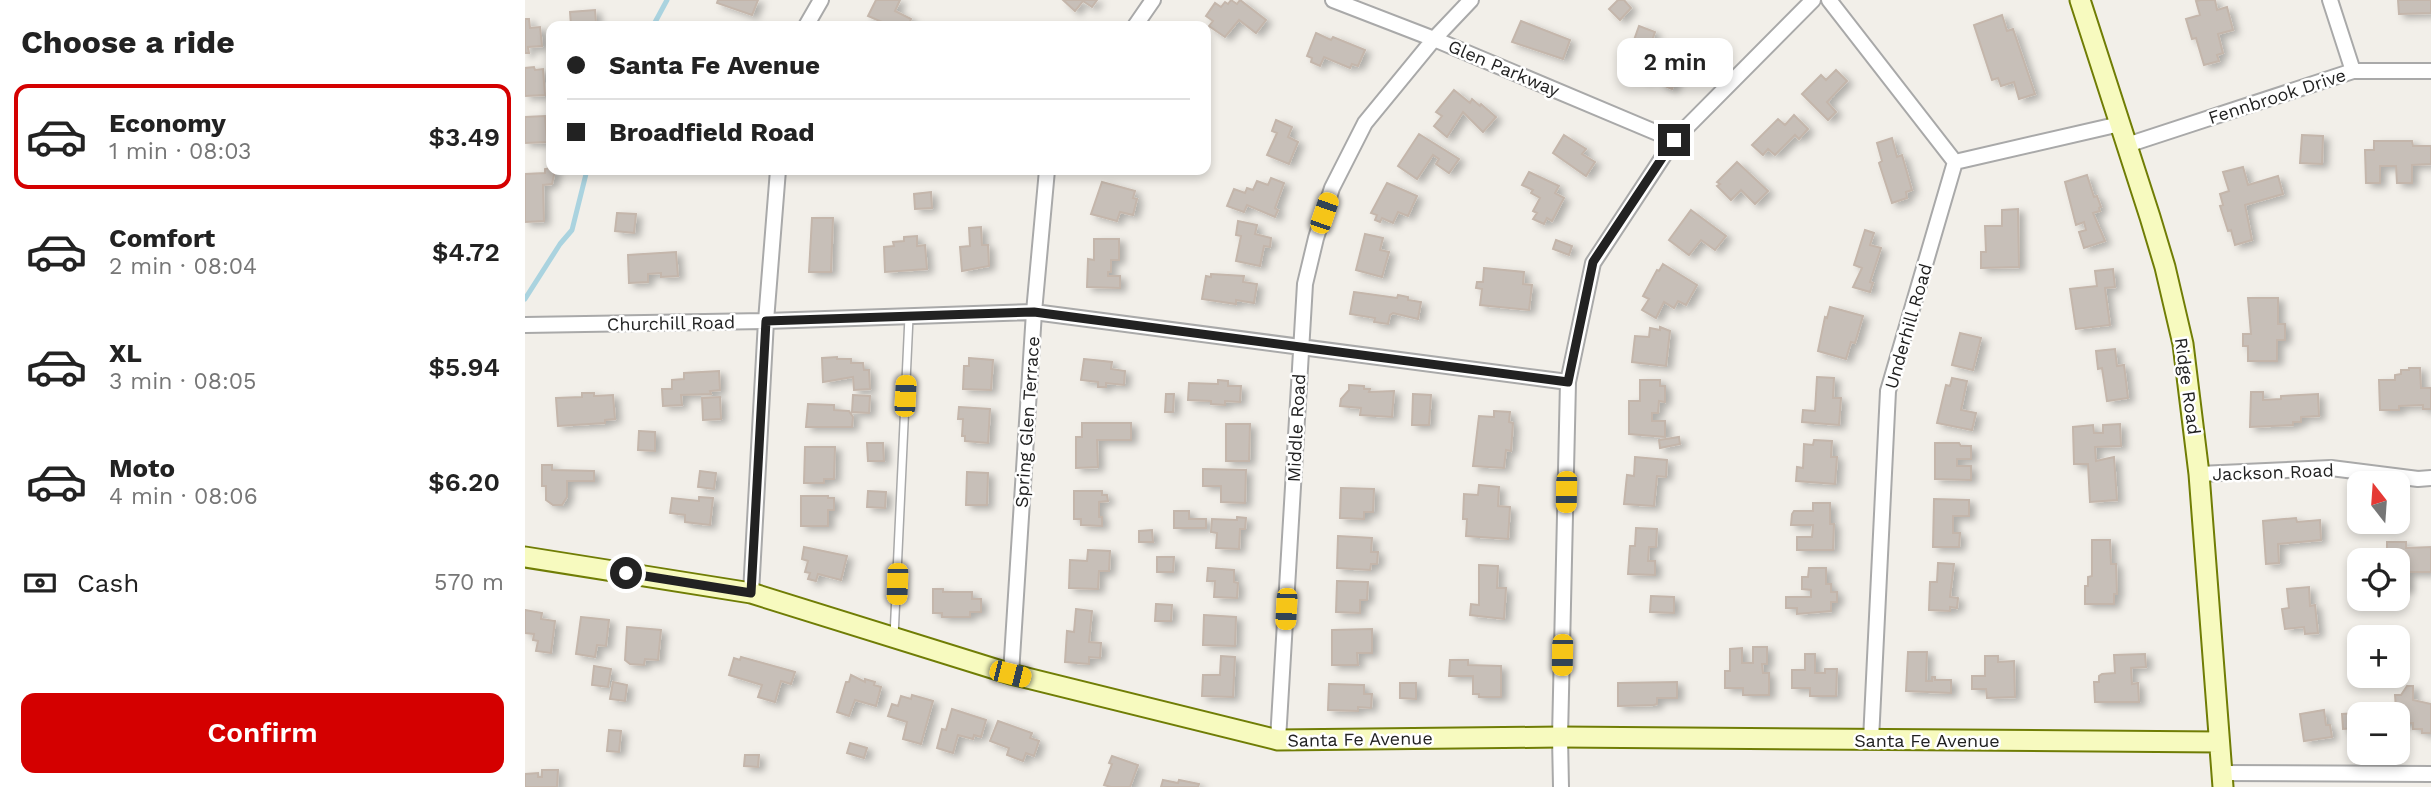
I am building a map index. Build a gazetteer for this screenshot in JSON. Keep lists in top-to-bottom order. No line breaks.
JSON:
{"streets":{"main road":["Ridge Road","Santa Fe Avenue"],"street":["Glen Parkway","Fennbrook Drive","Churchill Road","Underhill Road","Spring Glen Terrace","Middle Road","Jackson Road"]},"crossings":[["Glen Parkway","Middle Road"],["Fennbrook Drive","Ridge Road"],["Churchill Road","Spring Glen Terrace"],["Churchill Road","Middle Road"],["Underhill Road","Santa Fe Avenue"],["Ridge Road","Jackson Road"],["Ridge Road","Santa Fe Avenue"],["Spring Glen Terrace","Santa Fe Avenue"],["Middle Road","Santa Fe Avenue"]],"north":"top","page":{"heading":"Choose a ride","banner":["Santa Fe Avenue","Broadfield Road"],"bubble":"2 min","list":[{"name":"Economy","note":"1 min · 08:03","value":"$3.49"},{"name":"Comfort","note":"2 min · 08:04","value":"$4.72"},{"name":"XL","note":"3 min · 08:05","value":"$5.94"},{"name":"Moto","note":"4 min · 08:06","value":"$6.20"}],"map_buttons":["+","−"],"pay":["Cash","570 m"],"buttons":"Confirm"}}
